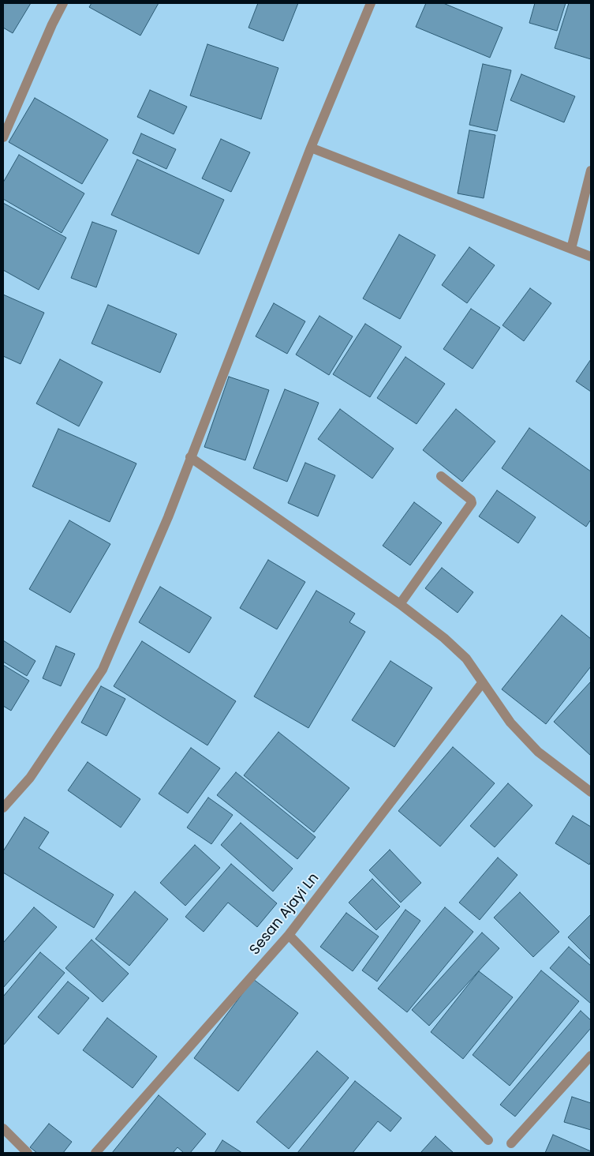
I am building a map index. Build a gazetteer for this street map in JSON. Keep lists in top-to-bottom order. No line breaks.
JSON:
{"streets":{"street":["Sesan Ajayi Ln"]}}
